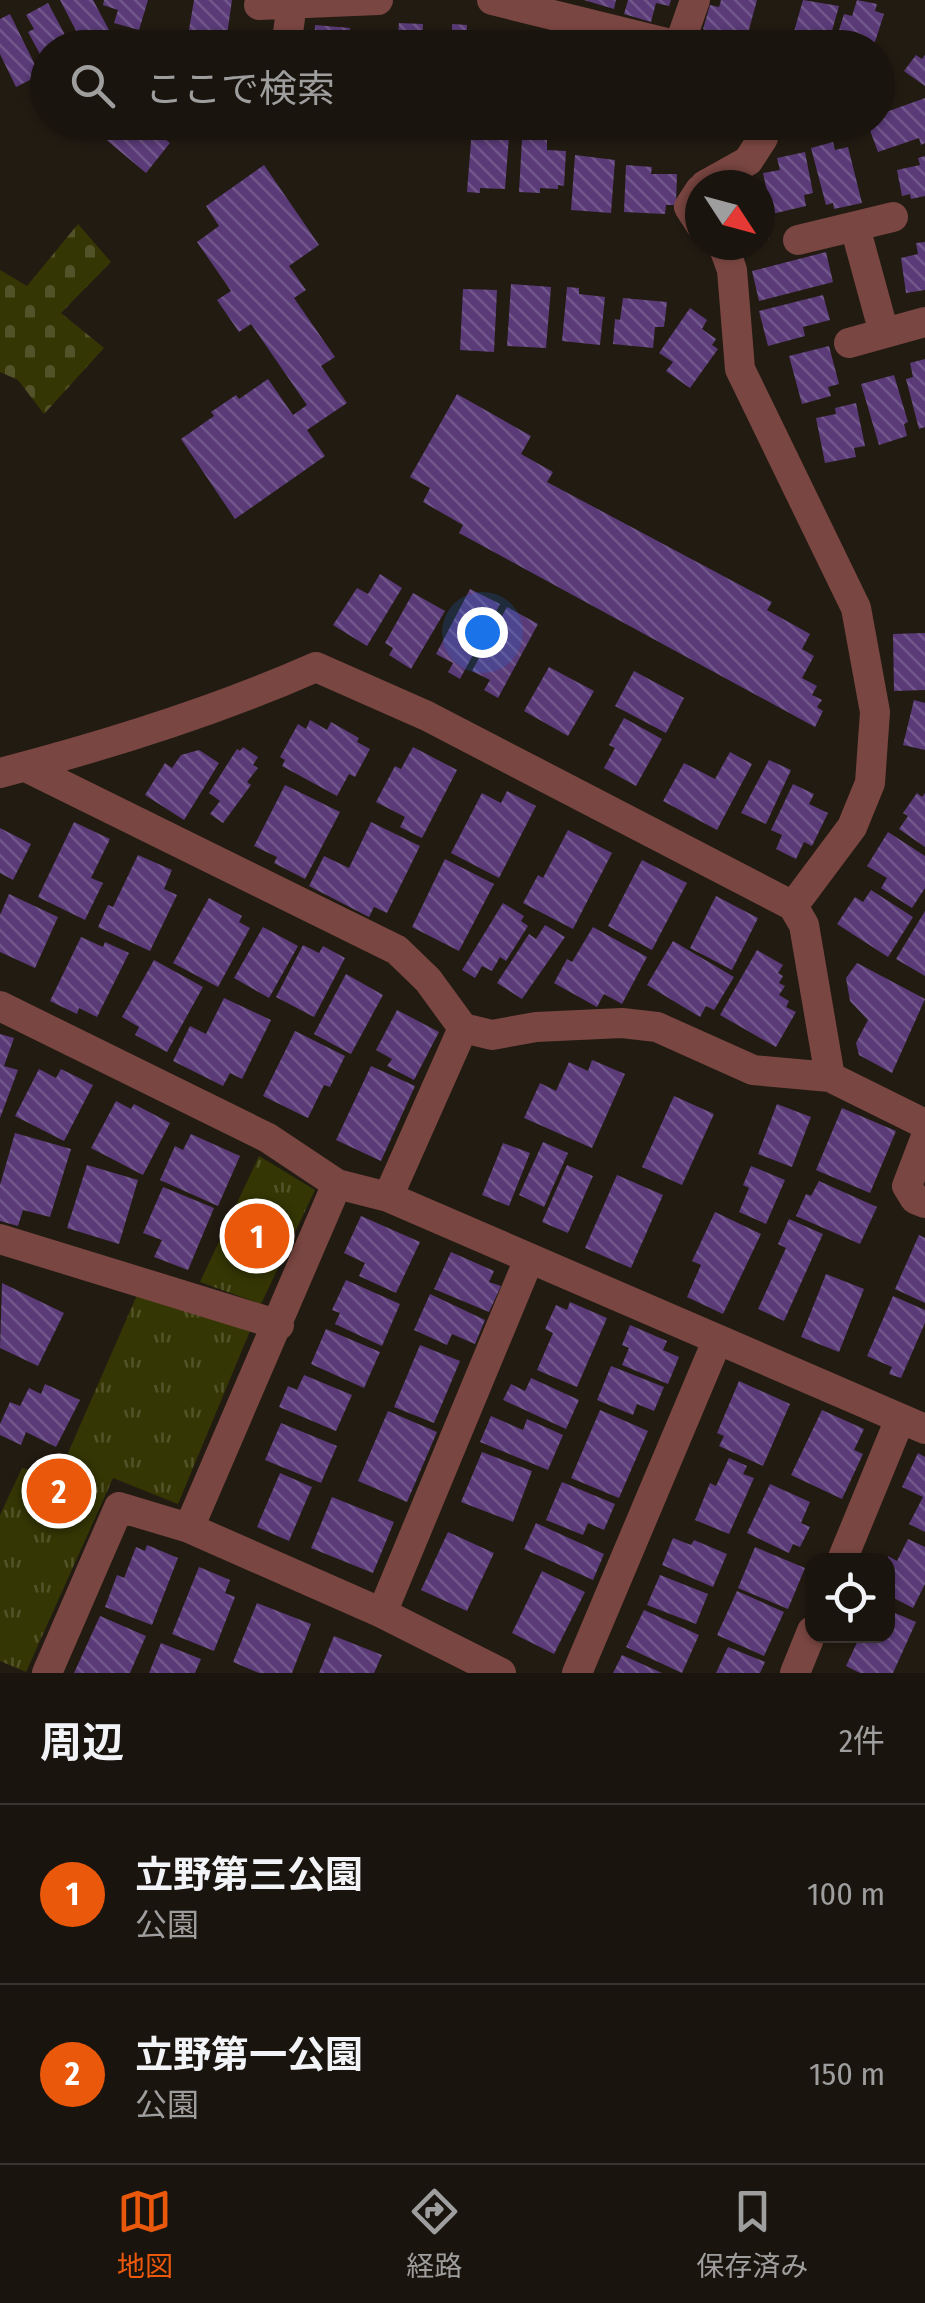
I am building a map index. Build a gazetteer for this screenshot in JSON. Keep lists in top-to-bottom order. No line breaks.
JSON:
{"north":"bottom right","page":{"search":"ここで検索","pins":["1","2"],"heading":["周辺","2件"],"list":[{"mark":"1","name":"立野第三公園","note":"公園","value":"100 m"},{"mark":"2","name":"立野第一公園","note":"公園","value":"150 m"}],"nav":["地図","経路","保存済み"]}}
